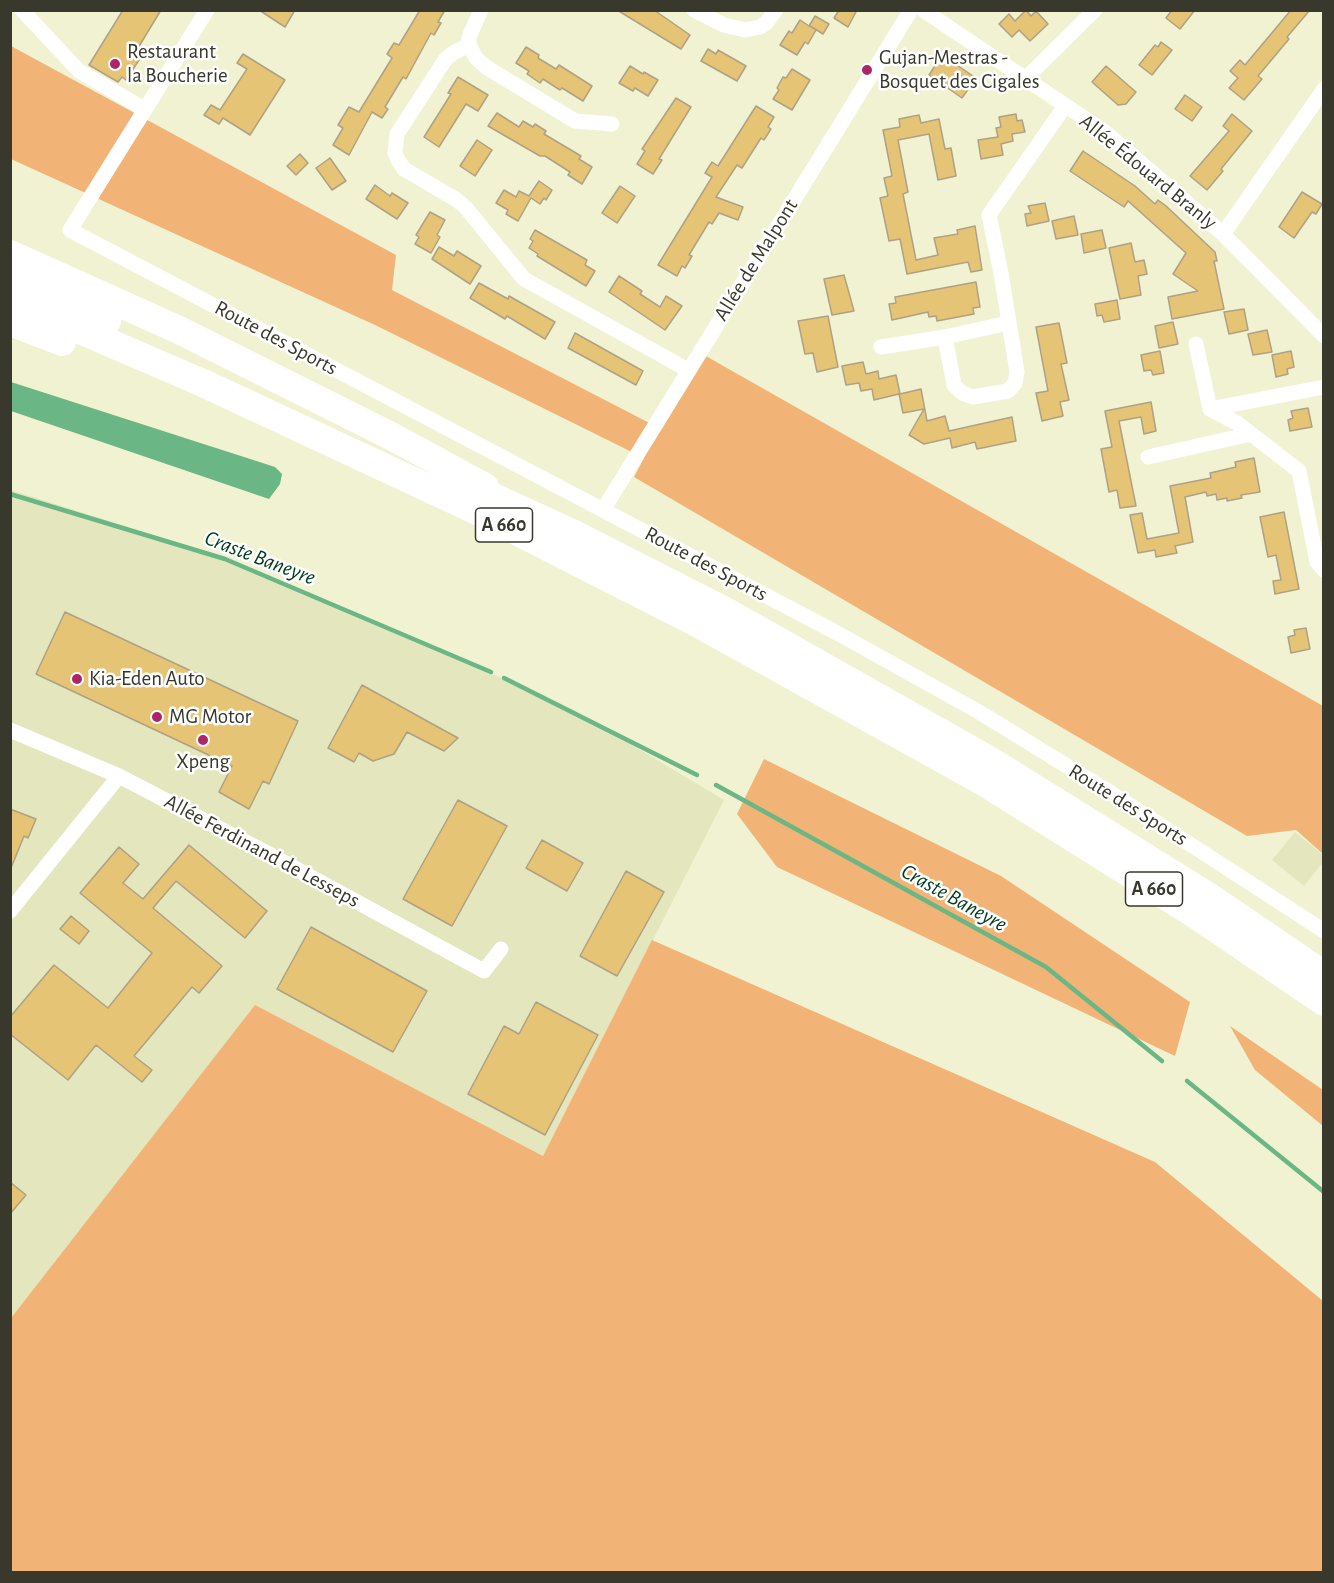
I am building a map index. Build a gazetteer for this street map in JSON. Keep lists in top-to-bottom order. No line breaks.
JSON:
{"streets":{"highway":["A 660"],"street":["Allée Édouard Branly","Allée de Malpont","Route des Sports","Allée Ferdinand de Lesseps"]},"crossings":[["Allée de Malpont","Route des Sports"]],"water":["Craste Baneyre"],"places":["Restaurant la Boucherie","Gujan-Mestras - Bosquet des Cigales","Kia-Eden Auto","MG Motor","Xpeng"]}
